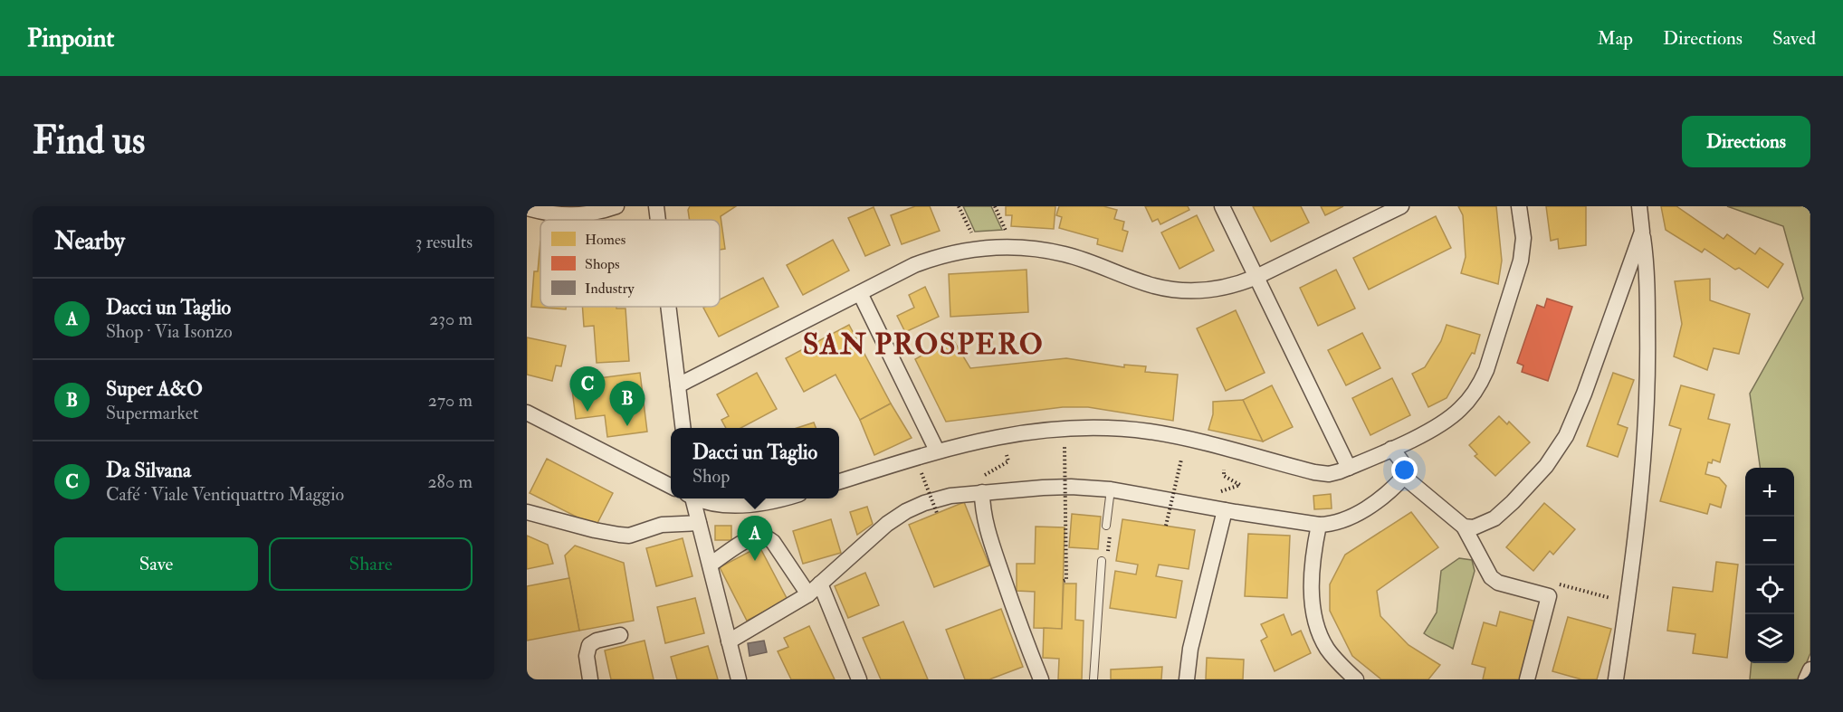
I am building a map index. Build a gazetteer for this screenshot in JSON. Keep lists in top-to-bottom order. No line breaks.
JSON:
{"districts":["SAN PROSPERO"],"legend":["Homes","Shops","Industry"],"page":{"header":"Pinpoint","nav":["Map","Directions","Saved"],"buttons":["Directions",["Save","Share"]],"title":"Find us","heading":["Nearby","3 results"],"list":[{"mark":"A","name":"Dacci un Taglio","note":"Shop · Via Isonzo","value":"230 m"},{"mark":"B","name":"Super A&O","note":"Supermarket","value":"270 m"},{"mark":"C","name":"Da Silvana","note":"Café · Viale Ventiquattro Maggio","value":"280 m"}],"pins":["C","B","A"],"popup":["Dacci un Taglio","Shop"],"map_buttons":["+","−"]}}
